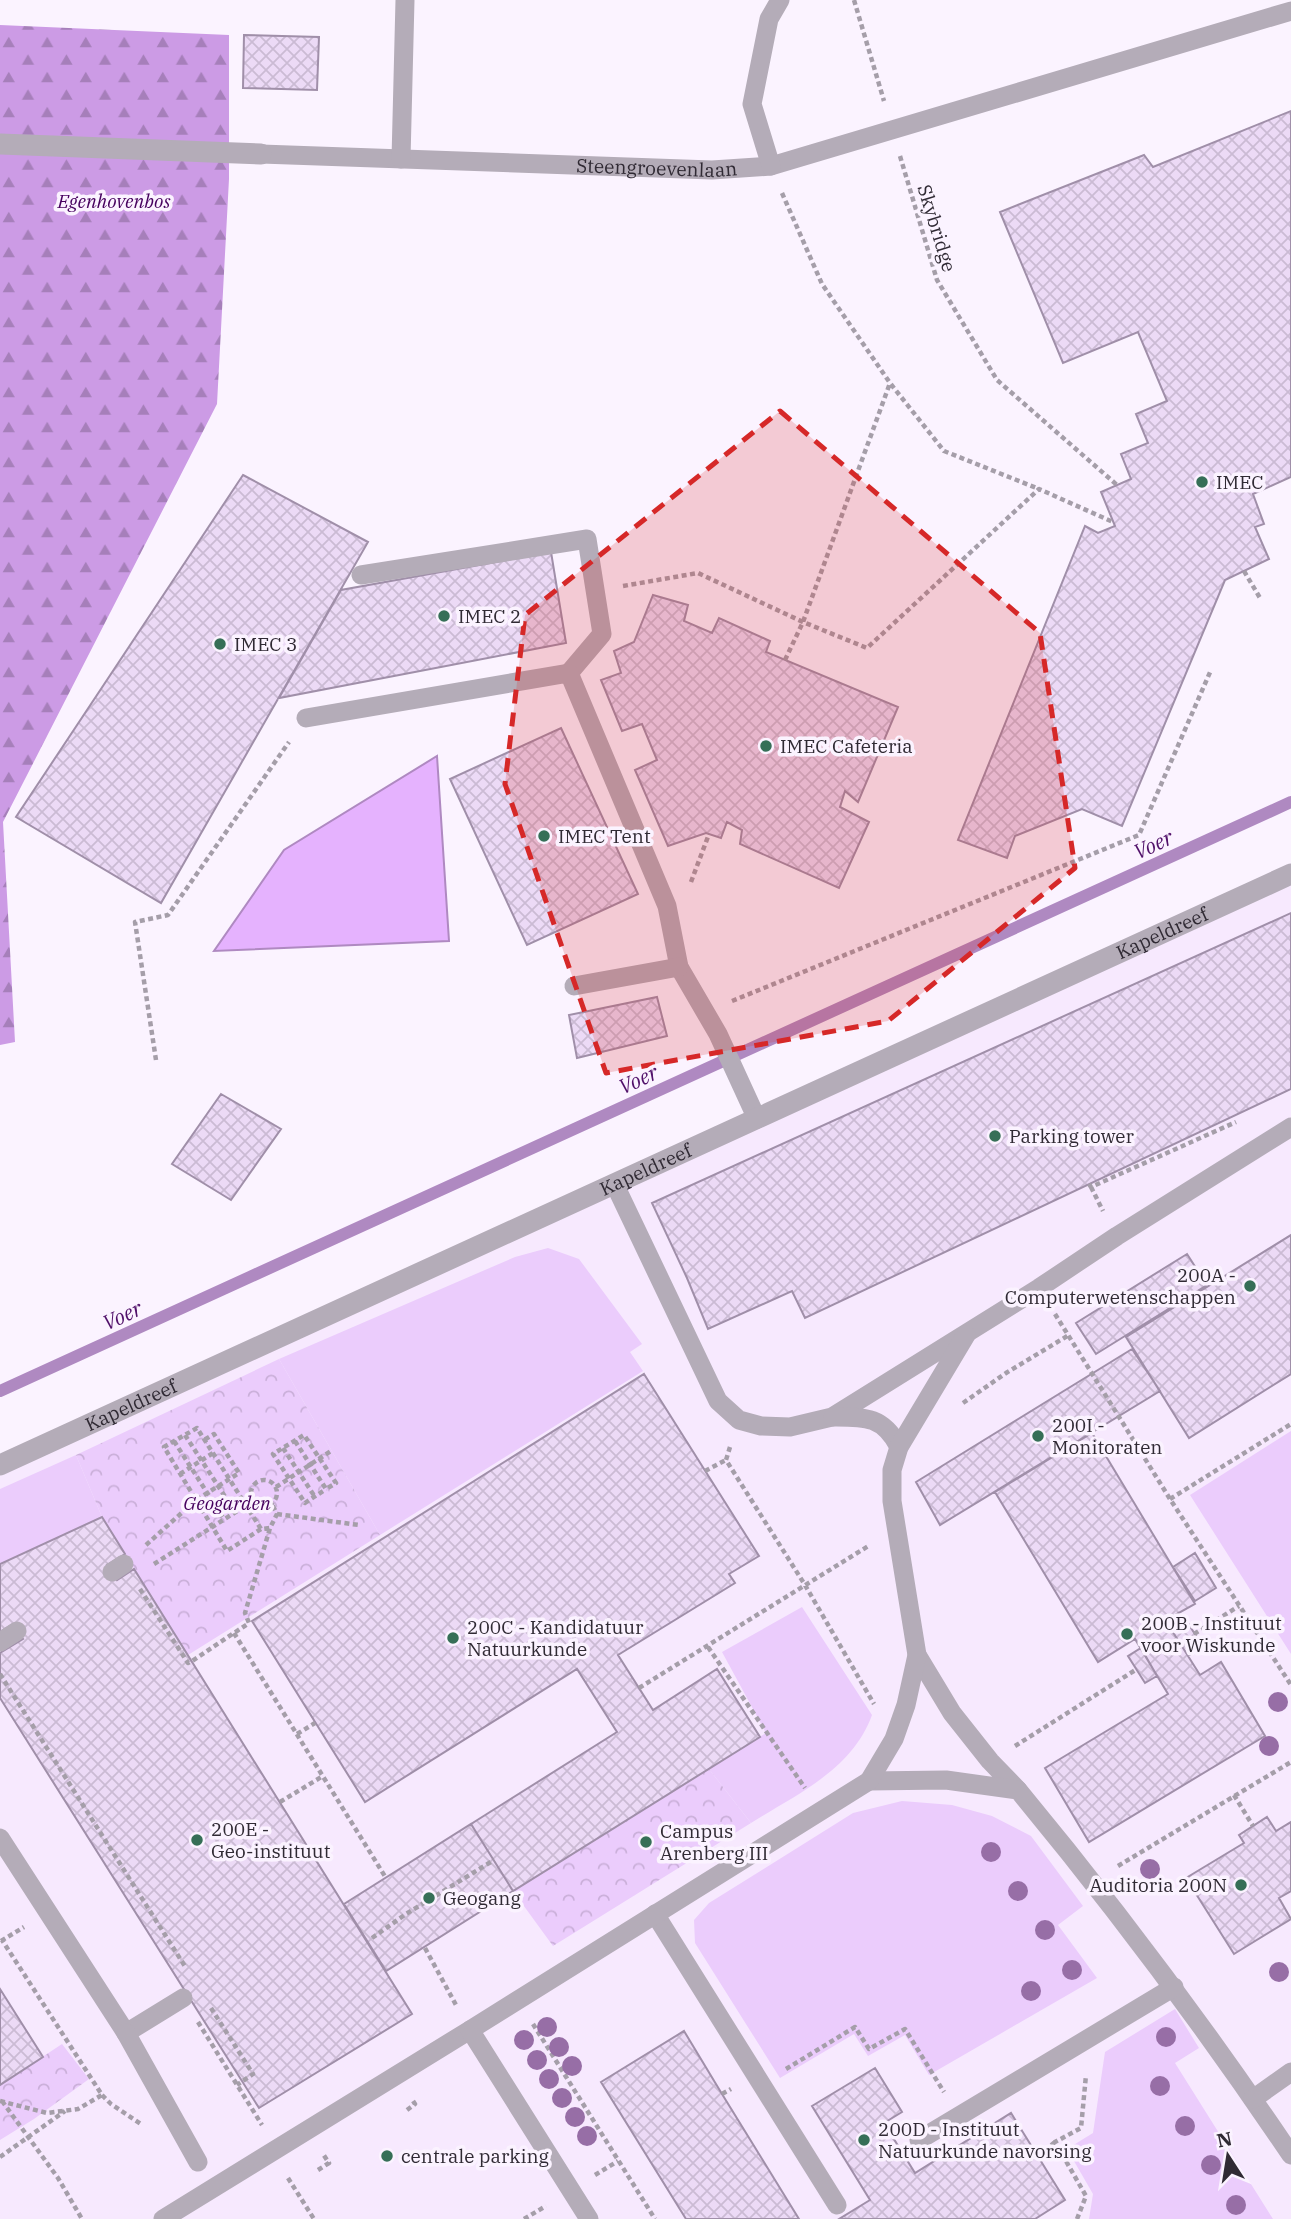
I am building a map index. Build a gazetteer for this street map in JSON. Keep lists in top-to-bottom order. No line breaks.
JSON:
{"streets":{"street":["Steengroevenlaan","Kapeldreef"],"path":["Skybridge"]},"water":["Voer"],"parks":["Egenhovenbos","Geogarden"],"places":["IMEC","IMEC 2","IMEC 3","IMEC Cafeteria","IMEC Tent","Parking tower","200A - Computerwetenschappen","200I - Monitoraten","200B - Instituut voor Wiskunde","200C - Kandidatuur Natuurkunde","200E - Geo-instituut","Campus Arenberg III","Auditoria 200N","Geogang","200D - Instituut Natuurkunde navorsing","centrale parking"],"north":"top"}
